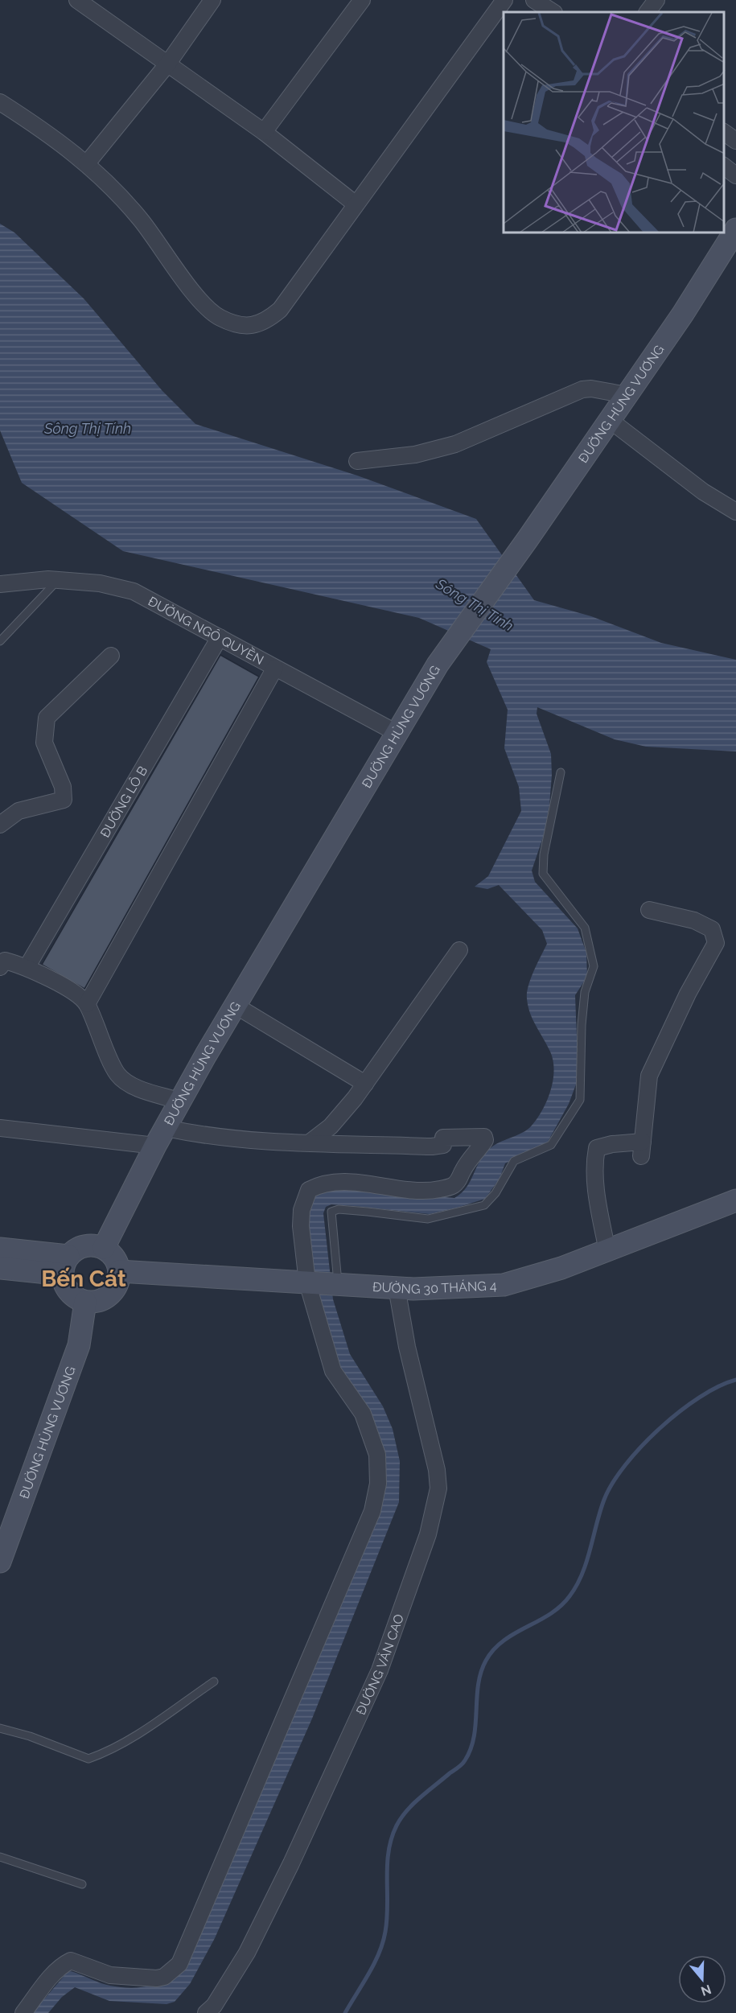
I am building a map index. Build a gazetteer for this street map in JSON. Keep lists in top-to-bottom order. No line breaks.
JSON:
{"streets":{"main road":["ĐƯỜNG HÙNG VƯƠNG","ĐƯỜNG 30 THÁNG 4"],"street":["ĐƯỜNG NGÔ QUYỀN","ĐƯỜNG LÔ B","ĐƯỜNG VĂN CAO"]},"crossings":[["ĐƯỜNG HÙNG VƯƠNG","ĐƯỜNG NGÔ QUYỀN"],["ĐƯỜNG HÙNG VƯƠNG","ĐƯỜNG 30 THÁNG 4"],["ĐƯỜNG NGÔ QUYỀN","ĐƯỜNG LÔ B"],["ĐƯỜNG 30 THÁNG 4","ĐƯỜNG VĂN CAO"]],"districts":["Bến Cát"],"water":["Sông Thị Tính"],"north":"bottom"}
